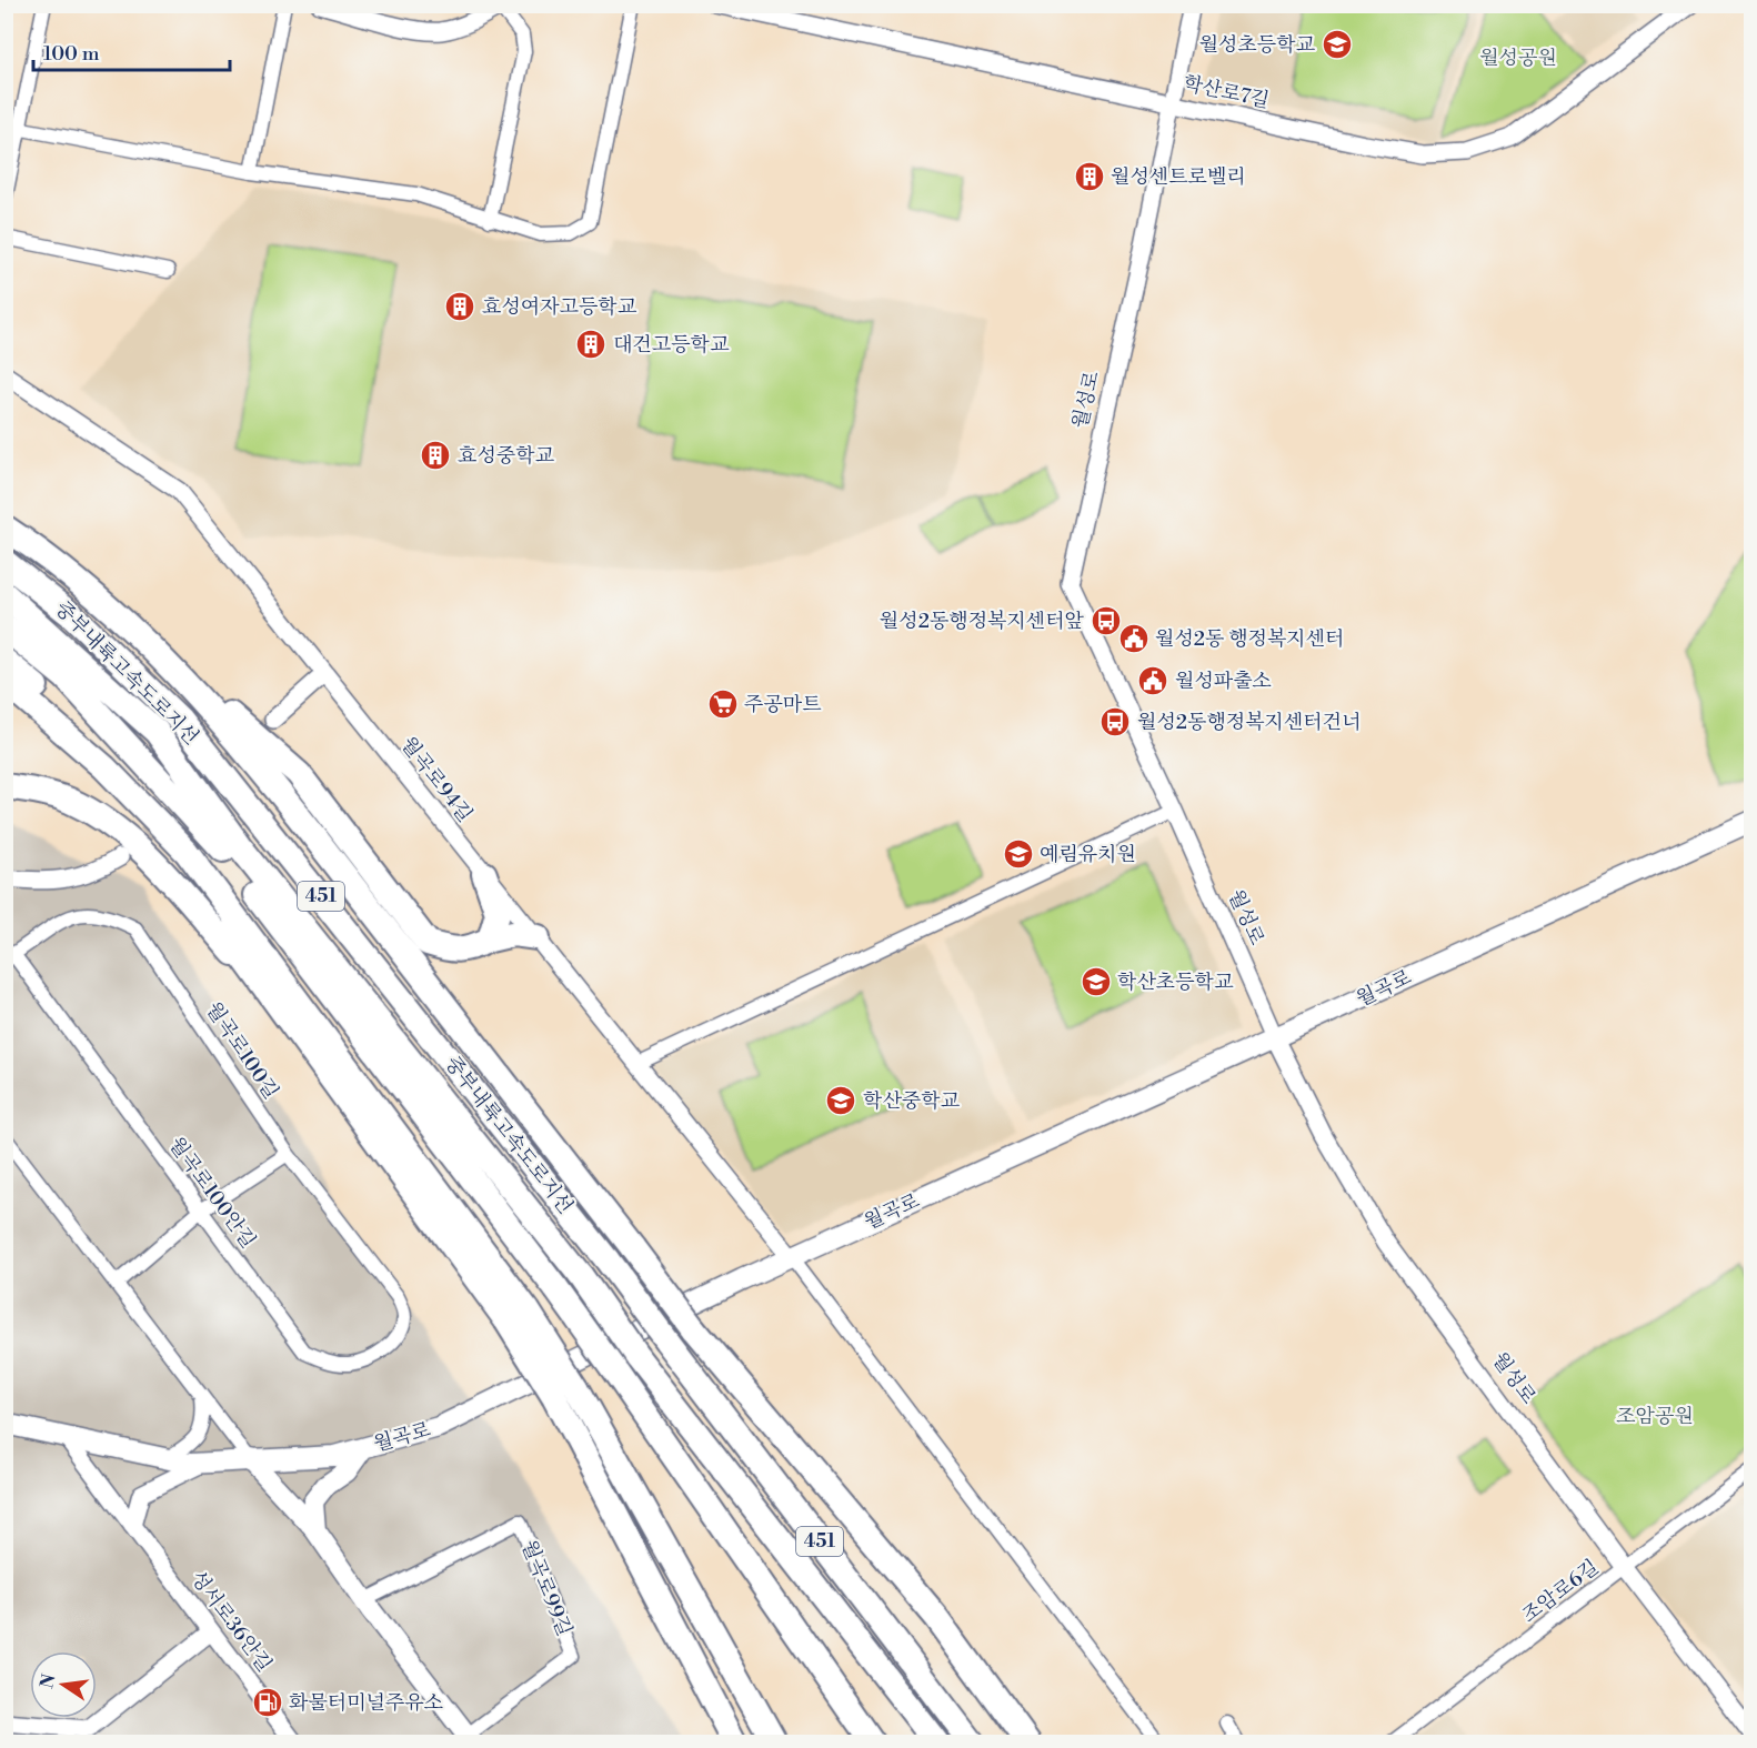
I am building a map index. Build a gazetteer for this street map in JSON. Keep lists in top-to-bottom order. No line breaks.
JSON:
{"streets":{"highway":["중부내륙고속도로지선","451"],"main road":["월곡로","월곡로99길"],"street":["학산로7길","월성로","월곡로94길","월곡로100길","월곡로100안길","조암로6길","성서로36안길"]},"crossings":[["학산로7길","월성로"],["월성로","월곡로"],["월성로","조암로6길"],["월곡로94길","월곡로"],["월곡로","월곡로99길"],["월곡로","성서로36안길"],["월곡로100길","월곡로100안길"]],"parks":["월성공원","조암공원"],"places":{"school or university":["월성초등학교","예림유치원","학산초등학교","학산중학교"],"building":["월성센트로벨리","효성여자고등학교","대건고등학교","효성중학교"],"bus stop":["월성2동행정복지센터앞","월성2동행정복지센터건너"],"public building":["월성2동 행정복지센터","월성파출소"],"supermarket":["주공마트"],"fuel station":["화물터미널주유소"]},"scale_bar":"100 m","north":"left"}
